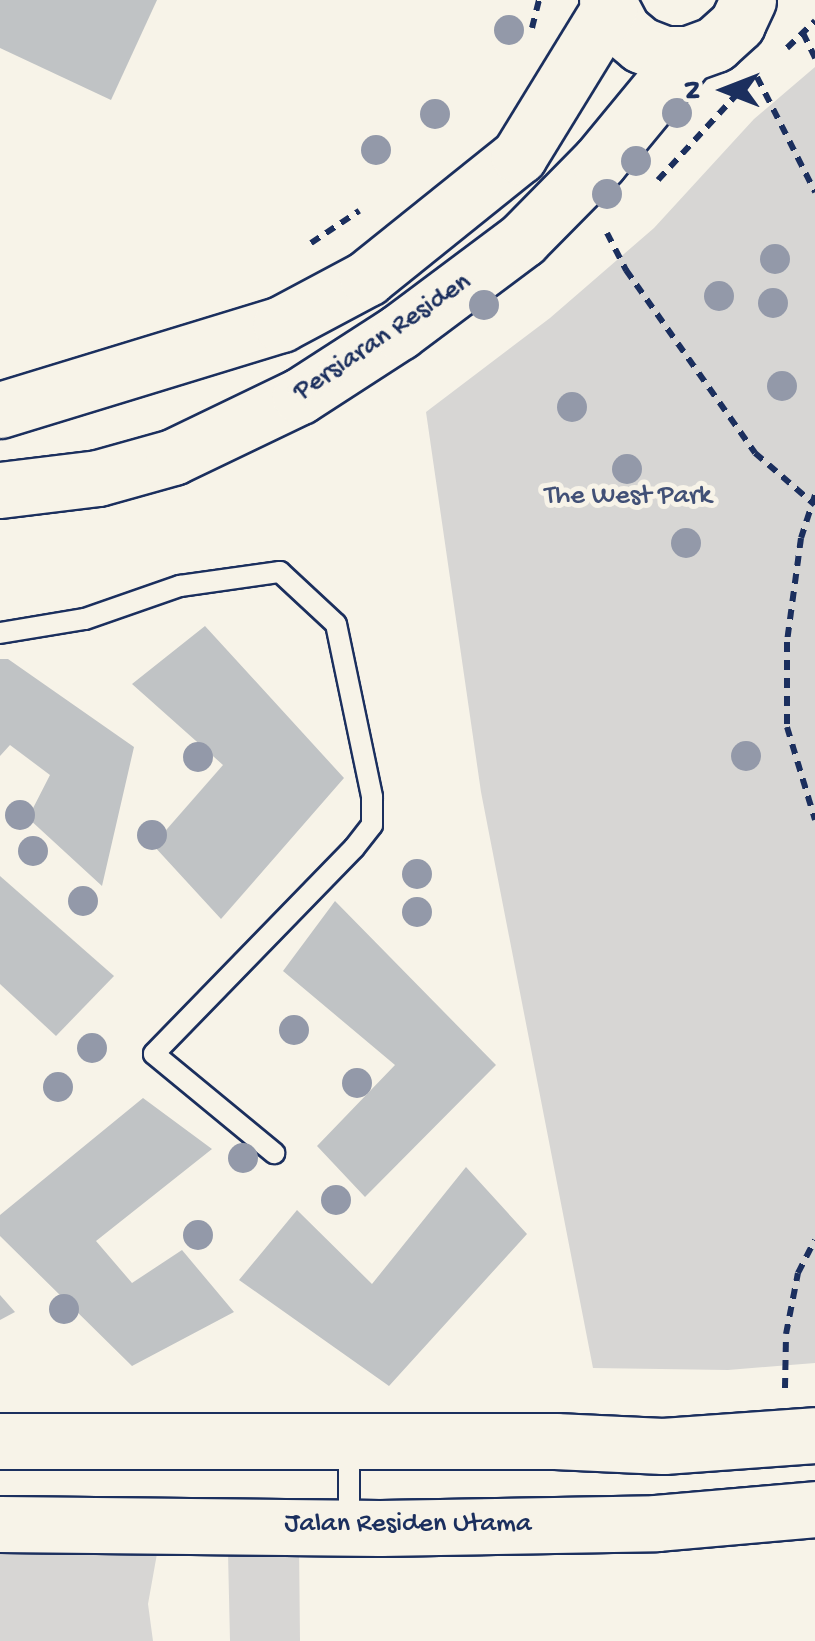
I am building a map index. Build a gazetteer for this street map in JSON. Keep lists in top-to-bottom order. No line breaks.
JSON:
{"streets":{"street":["Persiaran Residen","Jalan Residen Utama"]},"parks":["The West Park"],"north":"left"}
